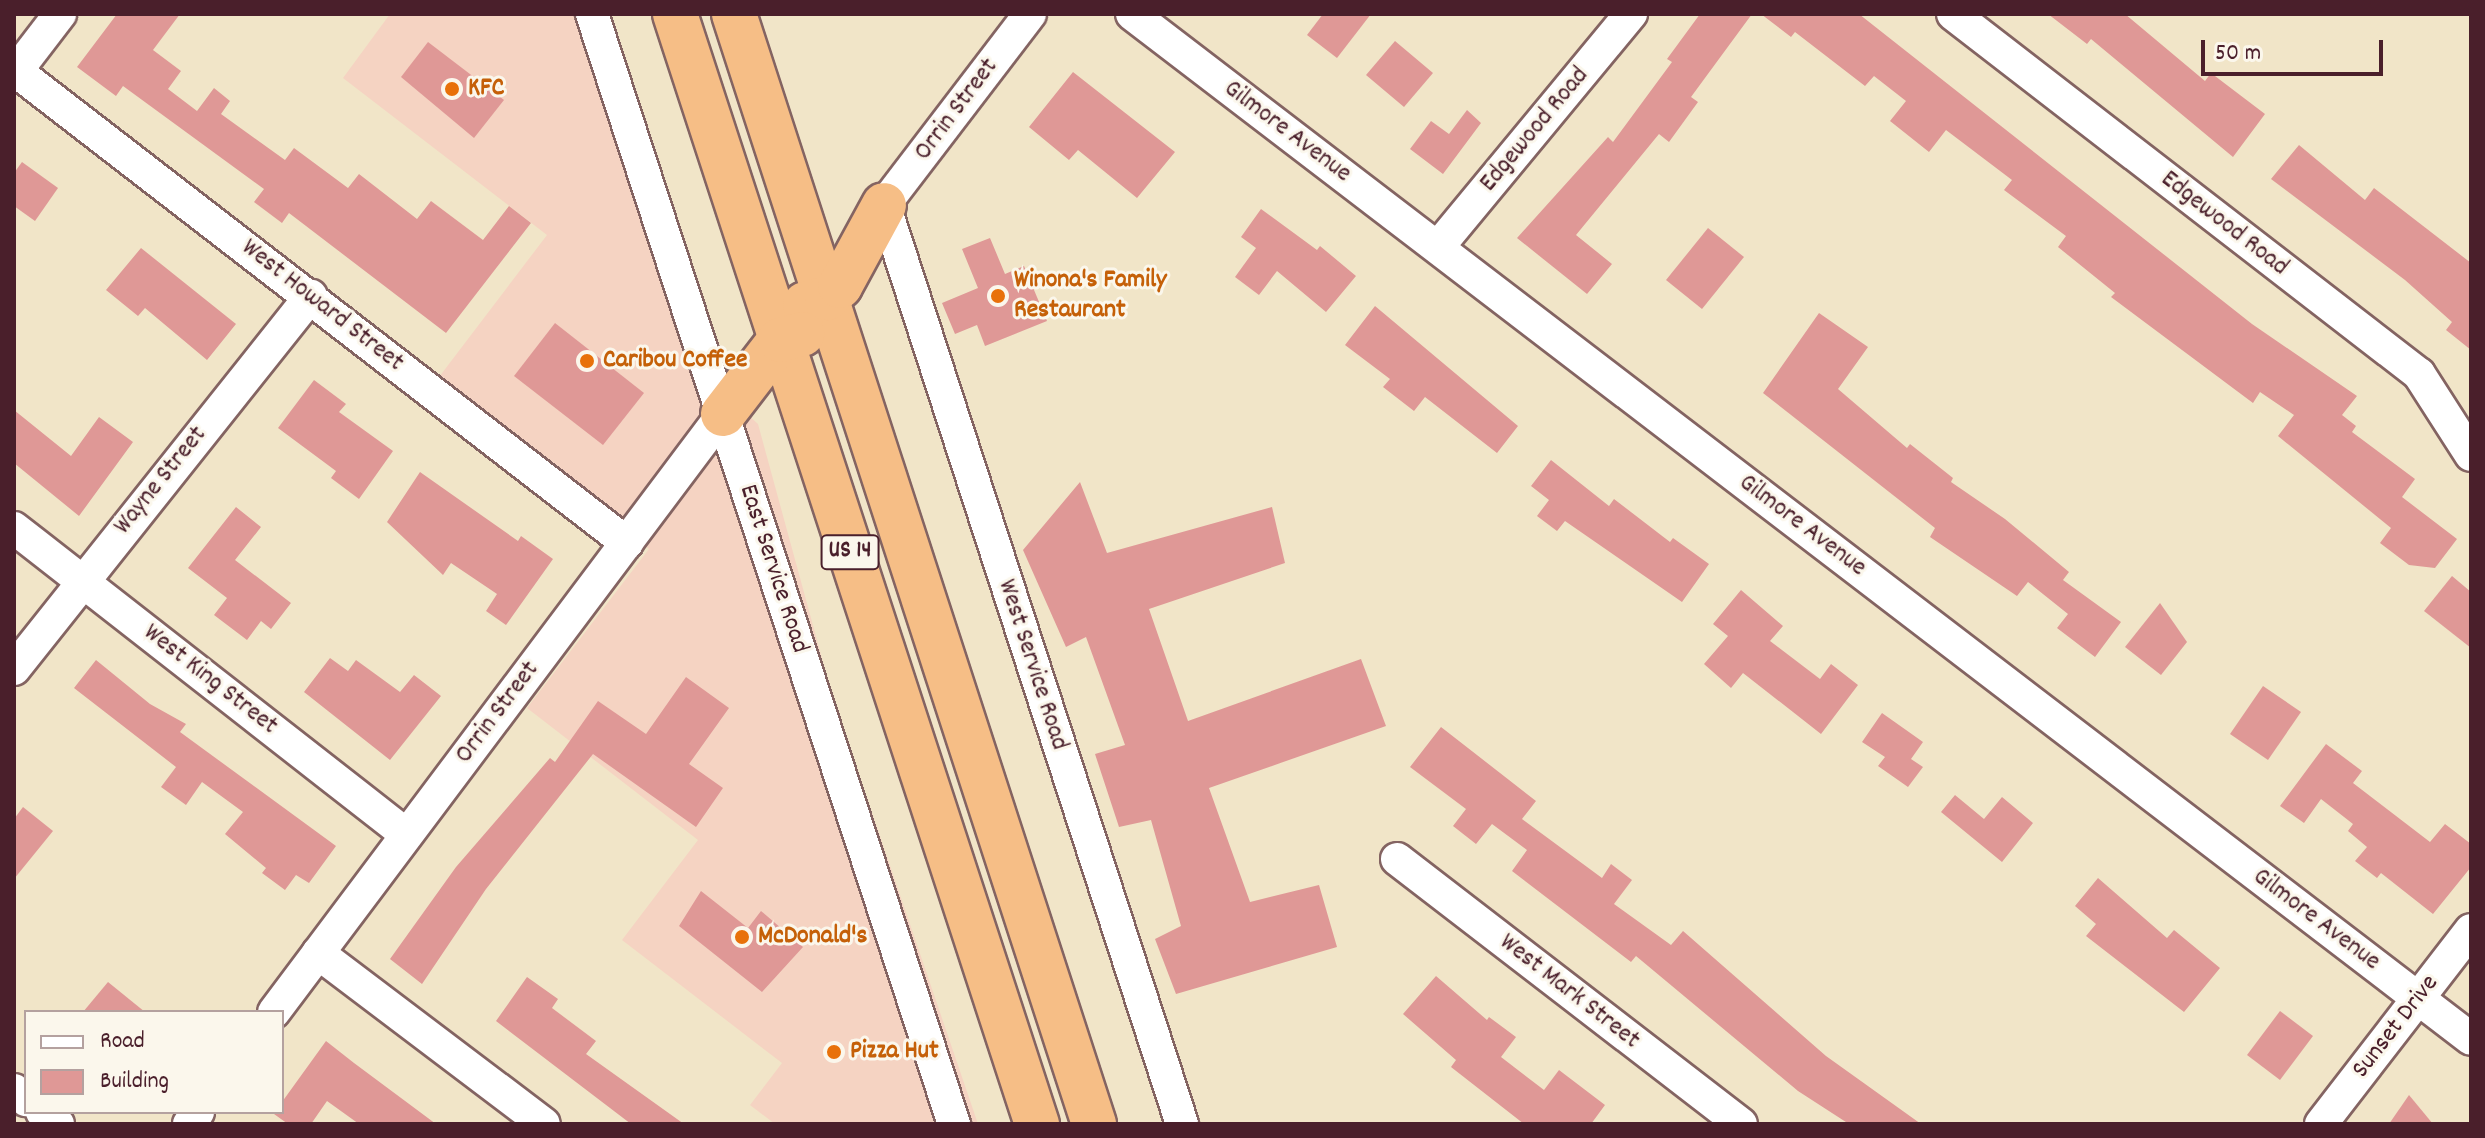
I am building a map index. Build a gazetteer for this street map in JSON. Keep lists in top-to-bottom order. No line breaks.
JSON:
{"streets":{"highway":["US 14"],"street":["Orrin Street","Edgewood Road","Gilmore Avenue","West Howard Street","Wayne Street","East Service Road","West Service Road","West King Street","West Mark Street","Sunset Drive"]},"crossings":[["Orrin Street","West Howard Street"],["Orrin Street","East Service Road"],["Orrin Street","West Service Road"],["Orrin Street","West King Street"],["Edgewood Road","Gilmore Avenue"],["Gilmore Avenue","Sunset Drive"],["West Howard Street","Wayne Street"],["Wayne Street","West King Street"]],"places":["KFC","Winona's Family Restaurant","Caribou Coffee","McDonald's","Pizza Hut"],"legend":["Road","Building"],"scale_bar":"50 m"}
